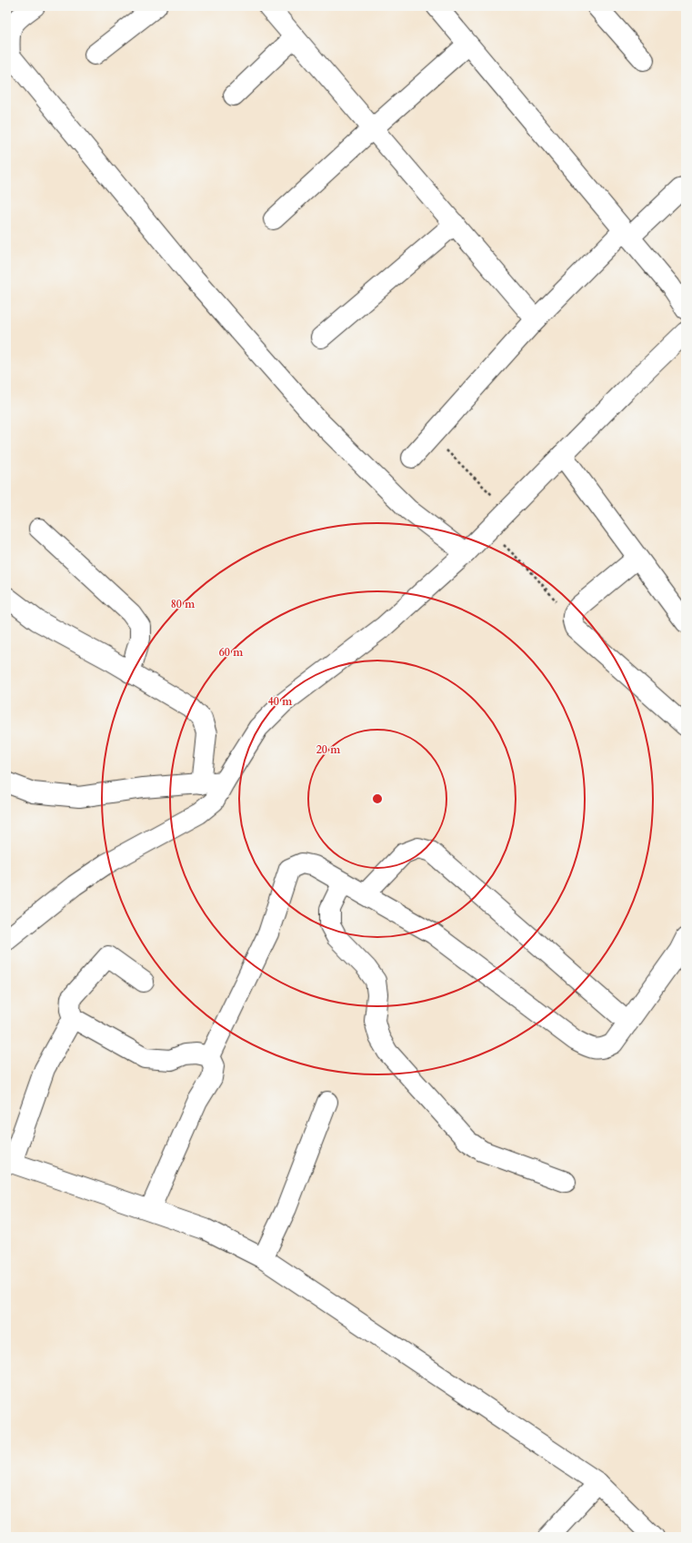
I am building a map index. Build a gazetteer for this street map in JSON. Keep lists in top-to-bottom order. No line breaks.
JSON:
{"rings":["80 m","60 m","40 m","20 m"]}
